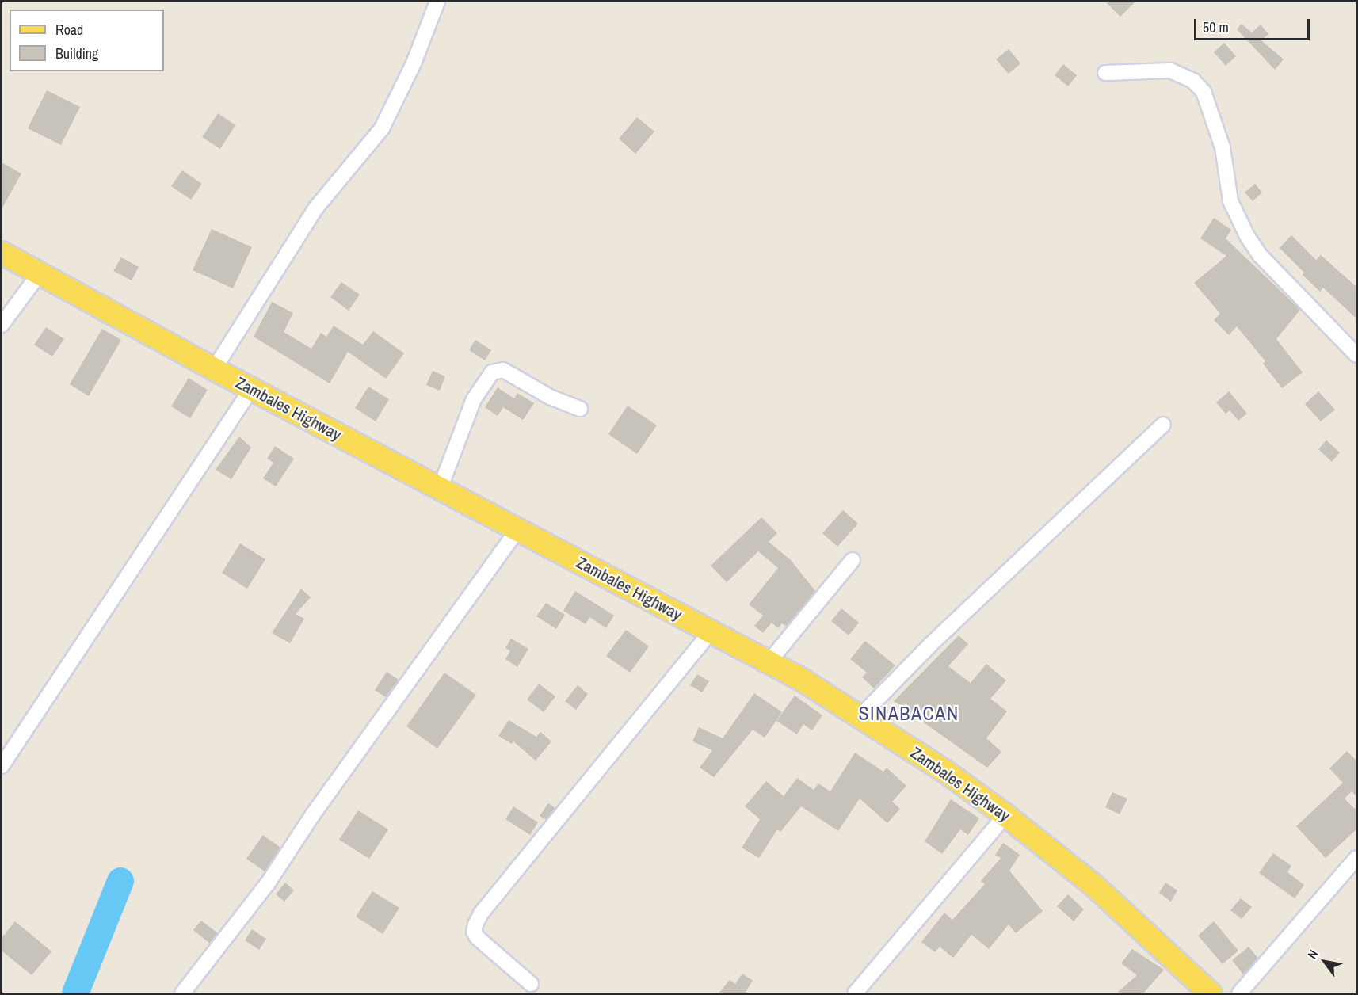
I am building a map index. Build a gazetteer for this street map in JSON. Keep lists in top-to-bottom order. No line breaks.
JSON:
{"streets":{"main road":["Zambales Highway"]},"districts":["SINABACAN"],"legend":["Road","Building"],"scale_bar":"50 m","north":"top left"}
